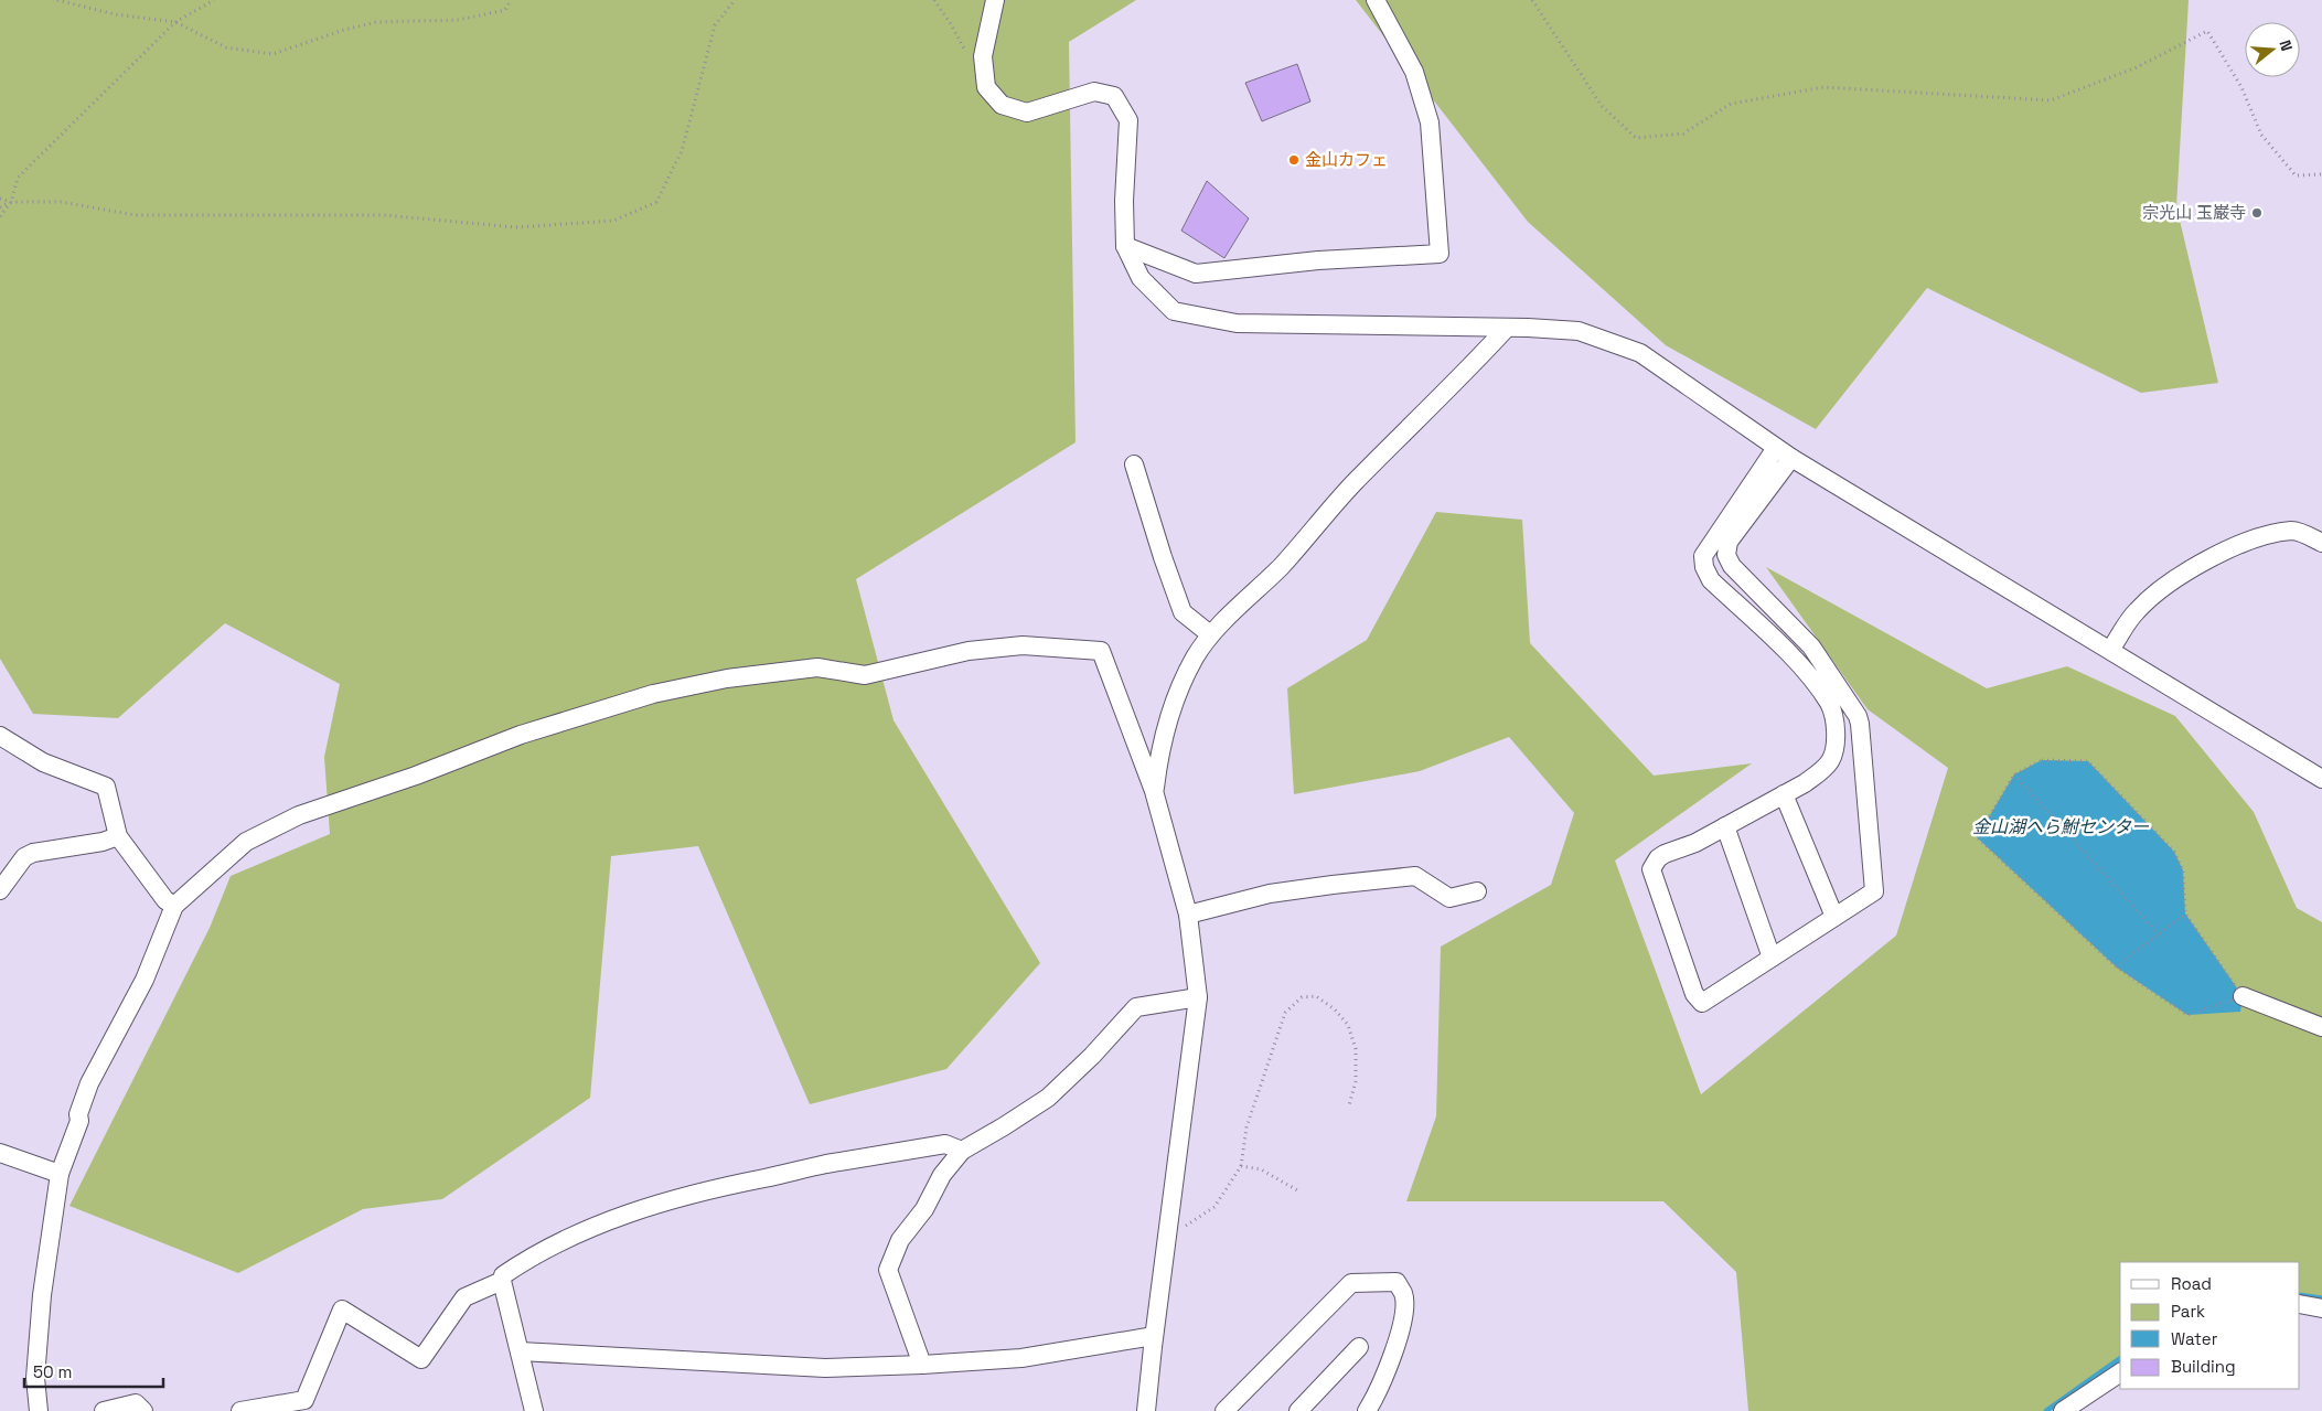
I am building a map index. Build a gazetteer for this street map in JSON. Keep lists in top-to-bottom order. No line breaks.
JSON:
{"water":["金山湖へら鮒センター"],"places":["金山カフェ","宗光山 玉巌寺"],"legend":["Road","Park","Water","Building"],"scale_bar":"50 m","north":"right"}
